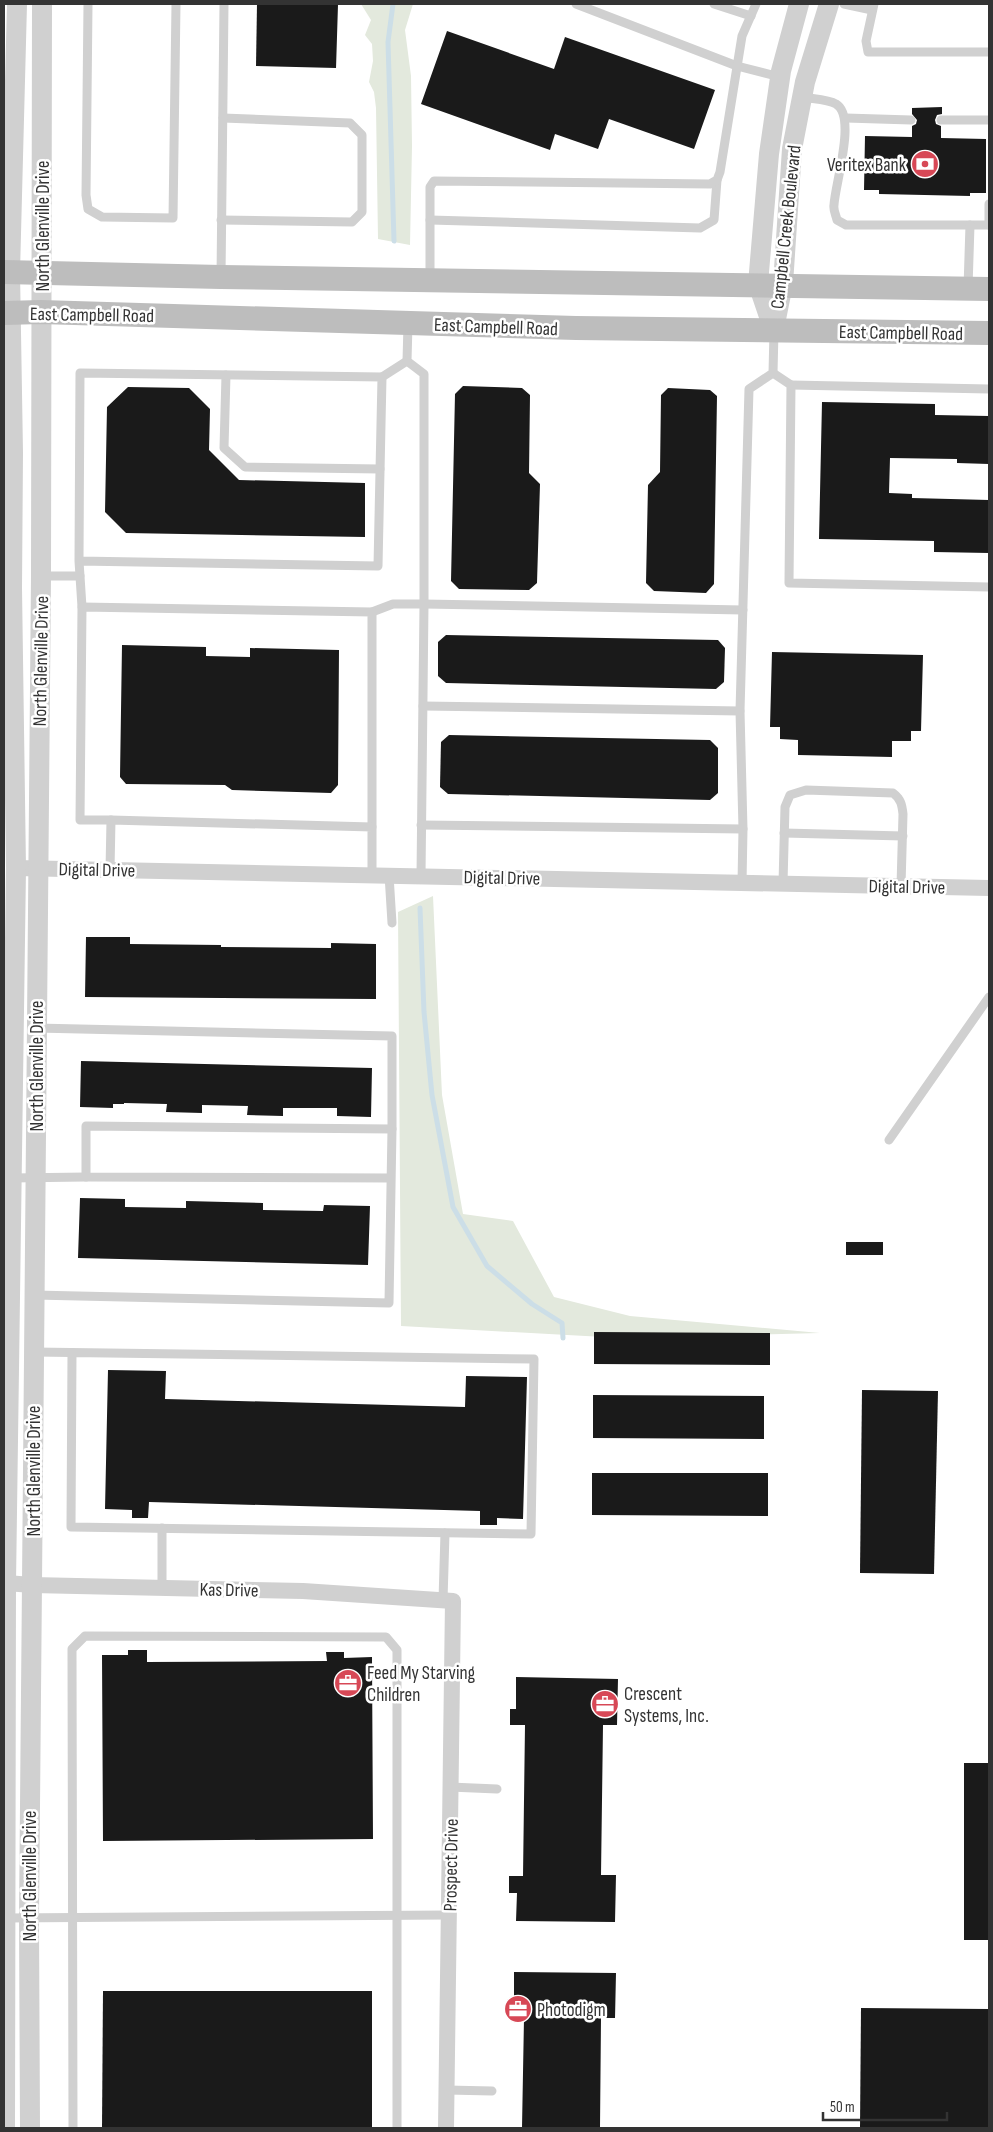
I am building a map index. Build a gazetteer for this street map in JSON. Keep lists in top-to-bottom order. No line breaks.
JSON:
{"streets":{"main road":["East Campbell Road"],"street":["North Glenville Drive","Campbell Creek Boulevard","Digital Drive","Kas Drive","Prospect Drive"]},"crossings":[["North Glenville Drive","East Campbell Road"],["North Glenville Drive","Digital Drive"],["North Glenville Drive","Kas Drive"],["Campbell Creek Boulevard","East Campbell Road"],["Kas Drive","Prospect Drive"]],"places":{"bank":["Veritex Bank"],"office":["Feed My Starving Children","Crescent Systems, Inc.","Photodigm"]},"scale_bar":"50 m"}
